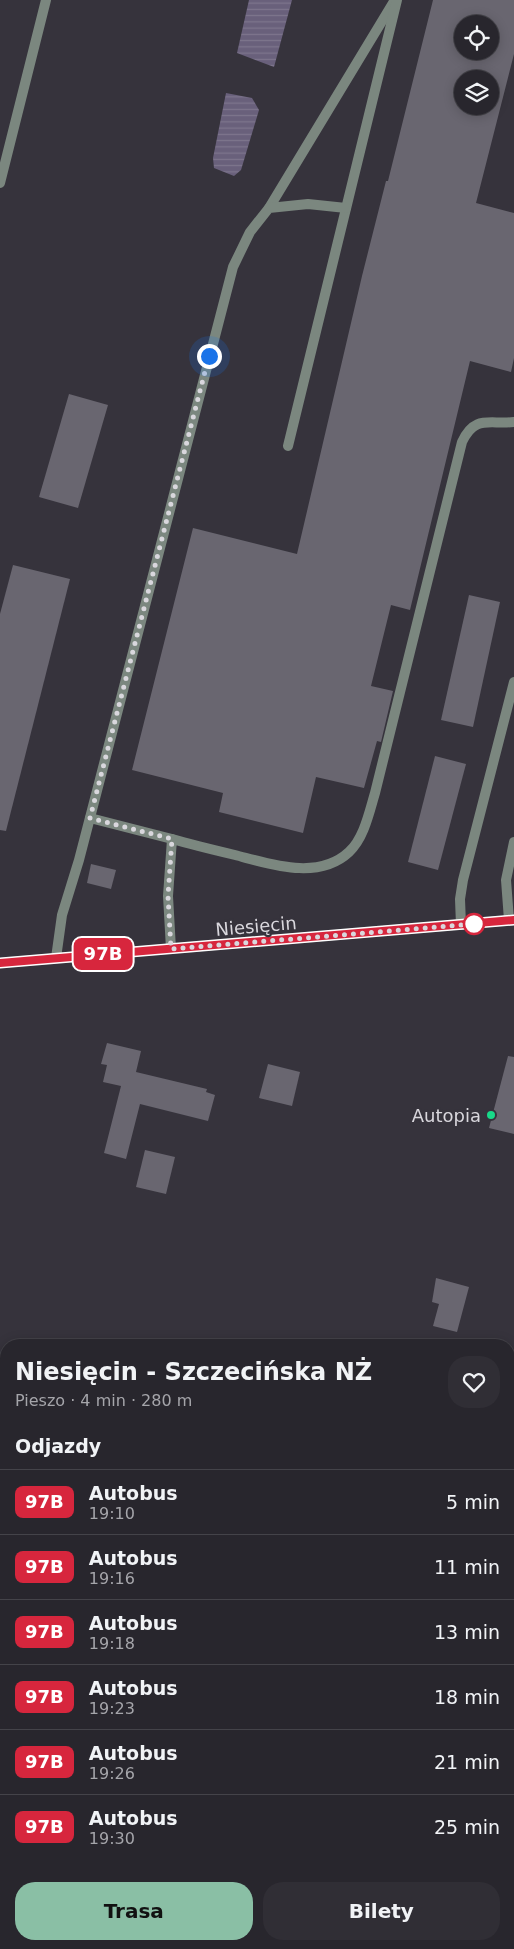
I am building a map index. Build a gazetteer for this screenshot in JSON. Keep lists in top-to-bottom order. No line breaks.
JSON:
{"streets":{"street":["Niesięcin"]},"places":["Autopia"],"lines":["bus line 97B"],"page":{"on_map":"97B","heading":[["Niesięcin - Szczecińska NŻ","Pieszo · 4 min · 280 m"],"Odjazdy"],"list":[{"mark":"97B","name":"Autobus","note":"19:10","value":"5 min"},{"mark":"97B","name":"Autobus","note":"19:16","value":"11 min"},{"mark":"97B","name":"Autobus","note":"19:18","value":"13 min"},{"mark":"97B","name":"Autobus","note":"19:23","value":"18 min"},{"mark":"97B","name":"Autobus","note":"19:26","value":"21 min"},{"mark":"97B","name":"Autobus","note":"19:30","value":"25 min"}],"buttons":["Trasa","Bilety"]}}
